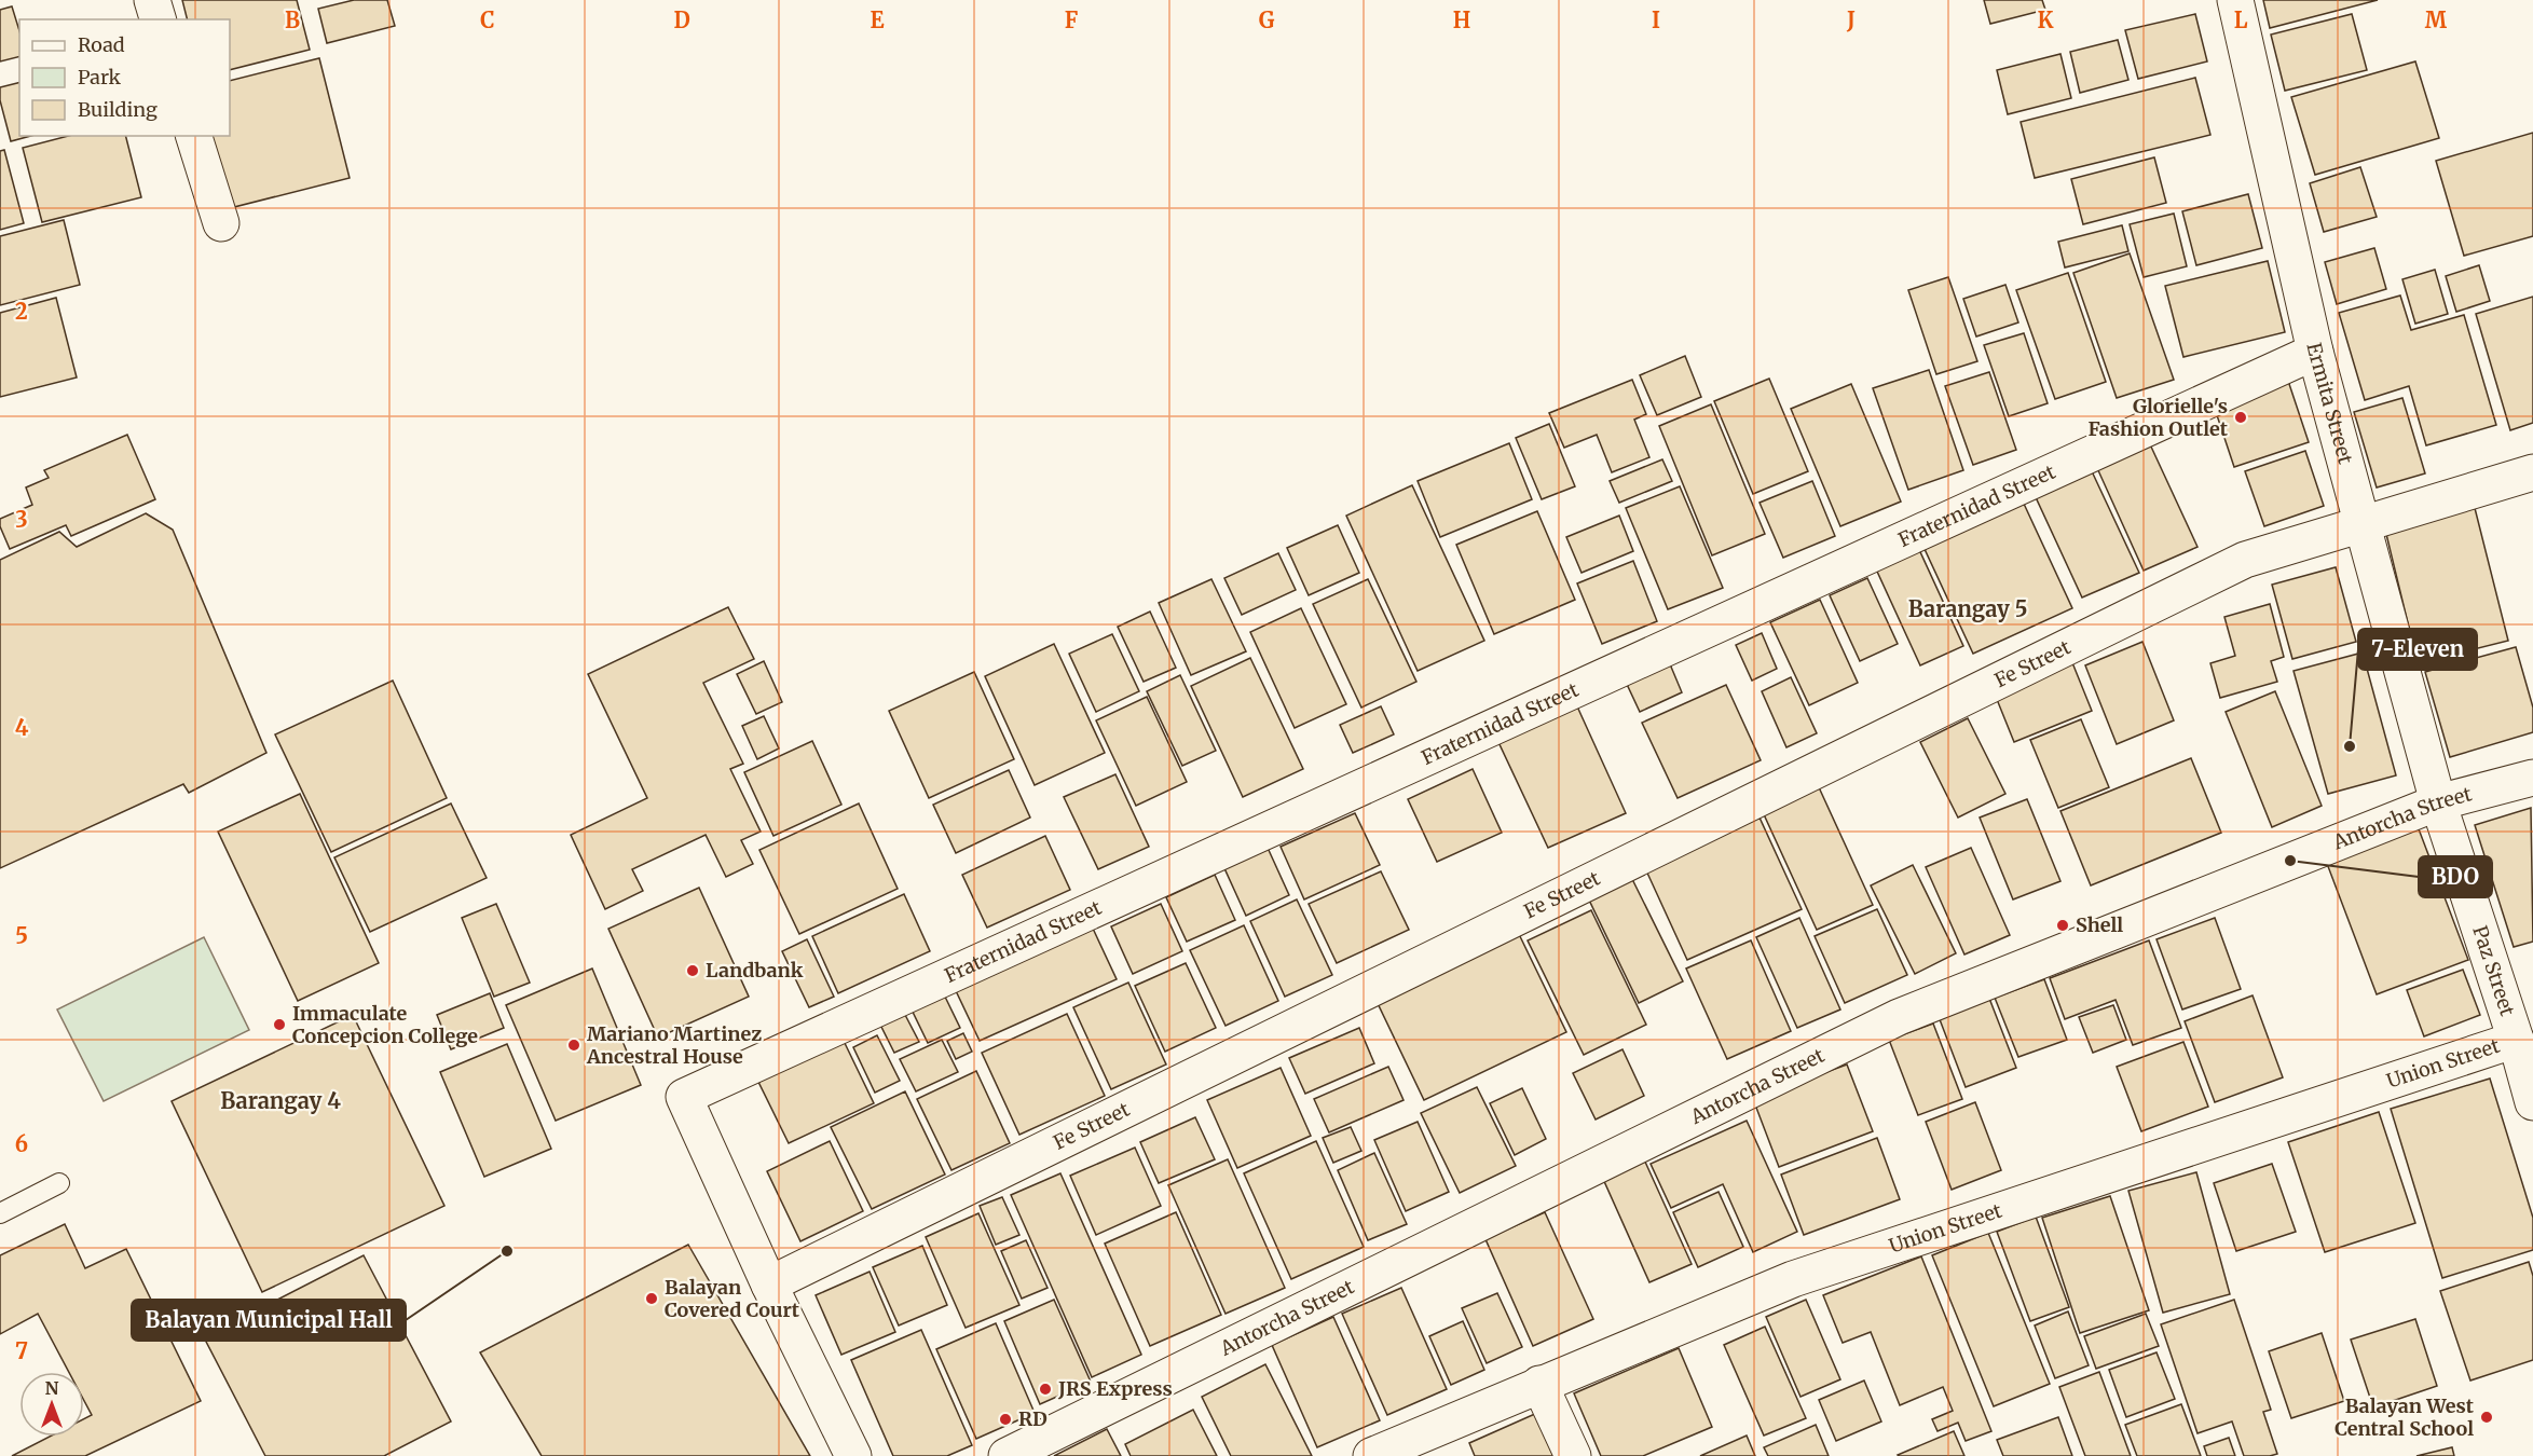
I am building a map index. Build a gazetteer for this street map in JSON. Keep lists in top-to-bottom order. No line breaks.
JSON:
{"streets":{"street":["Ermita Street","Fraternidad Street","Fe Street","Antorcha Street","Paz Street","Union Street"]},"crossings":[["Ermita Street","Fraternidad Street"],["Ermita Street","Fe Street"],["Ermita Street","Antorcha Street"],["Ermita Street","Paz Street"],["Fraternidad Street","Fe Street"],["Antorcha Street","Paz Street"],["Paz Street","Union Street"]],"districts":["Barangay 5","Barangay 4"],"places":["Glorielle's Fashion Outlet","7-Eleven","BDO","Shell","Landbank","Immaculate Concepcion College","Mariano Martinez Ancestral House","Balayan Municipal Hall","Balayan Covered Court","JRS Express","Balayan West Central School","RD"],"legend":["Road","Park","Building"],"north":"top","grid":{"columns":["B","C","D","E","F","G","H","I","J","K","L","M"],"rows":["2","3","4","5","6","7"]}}
